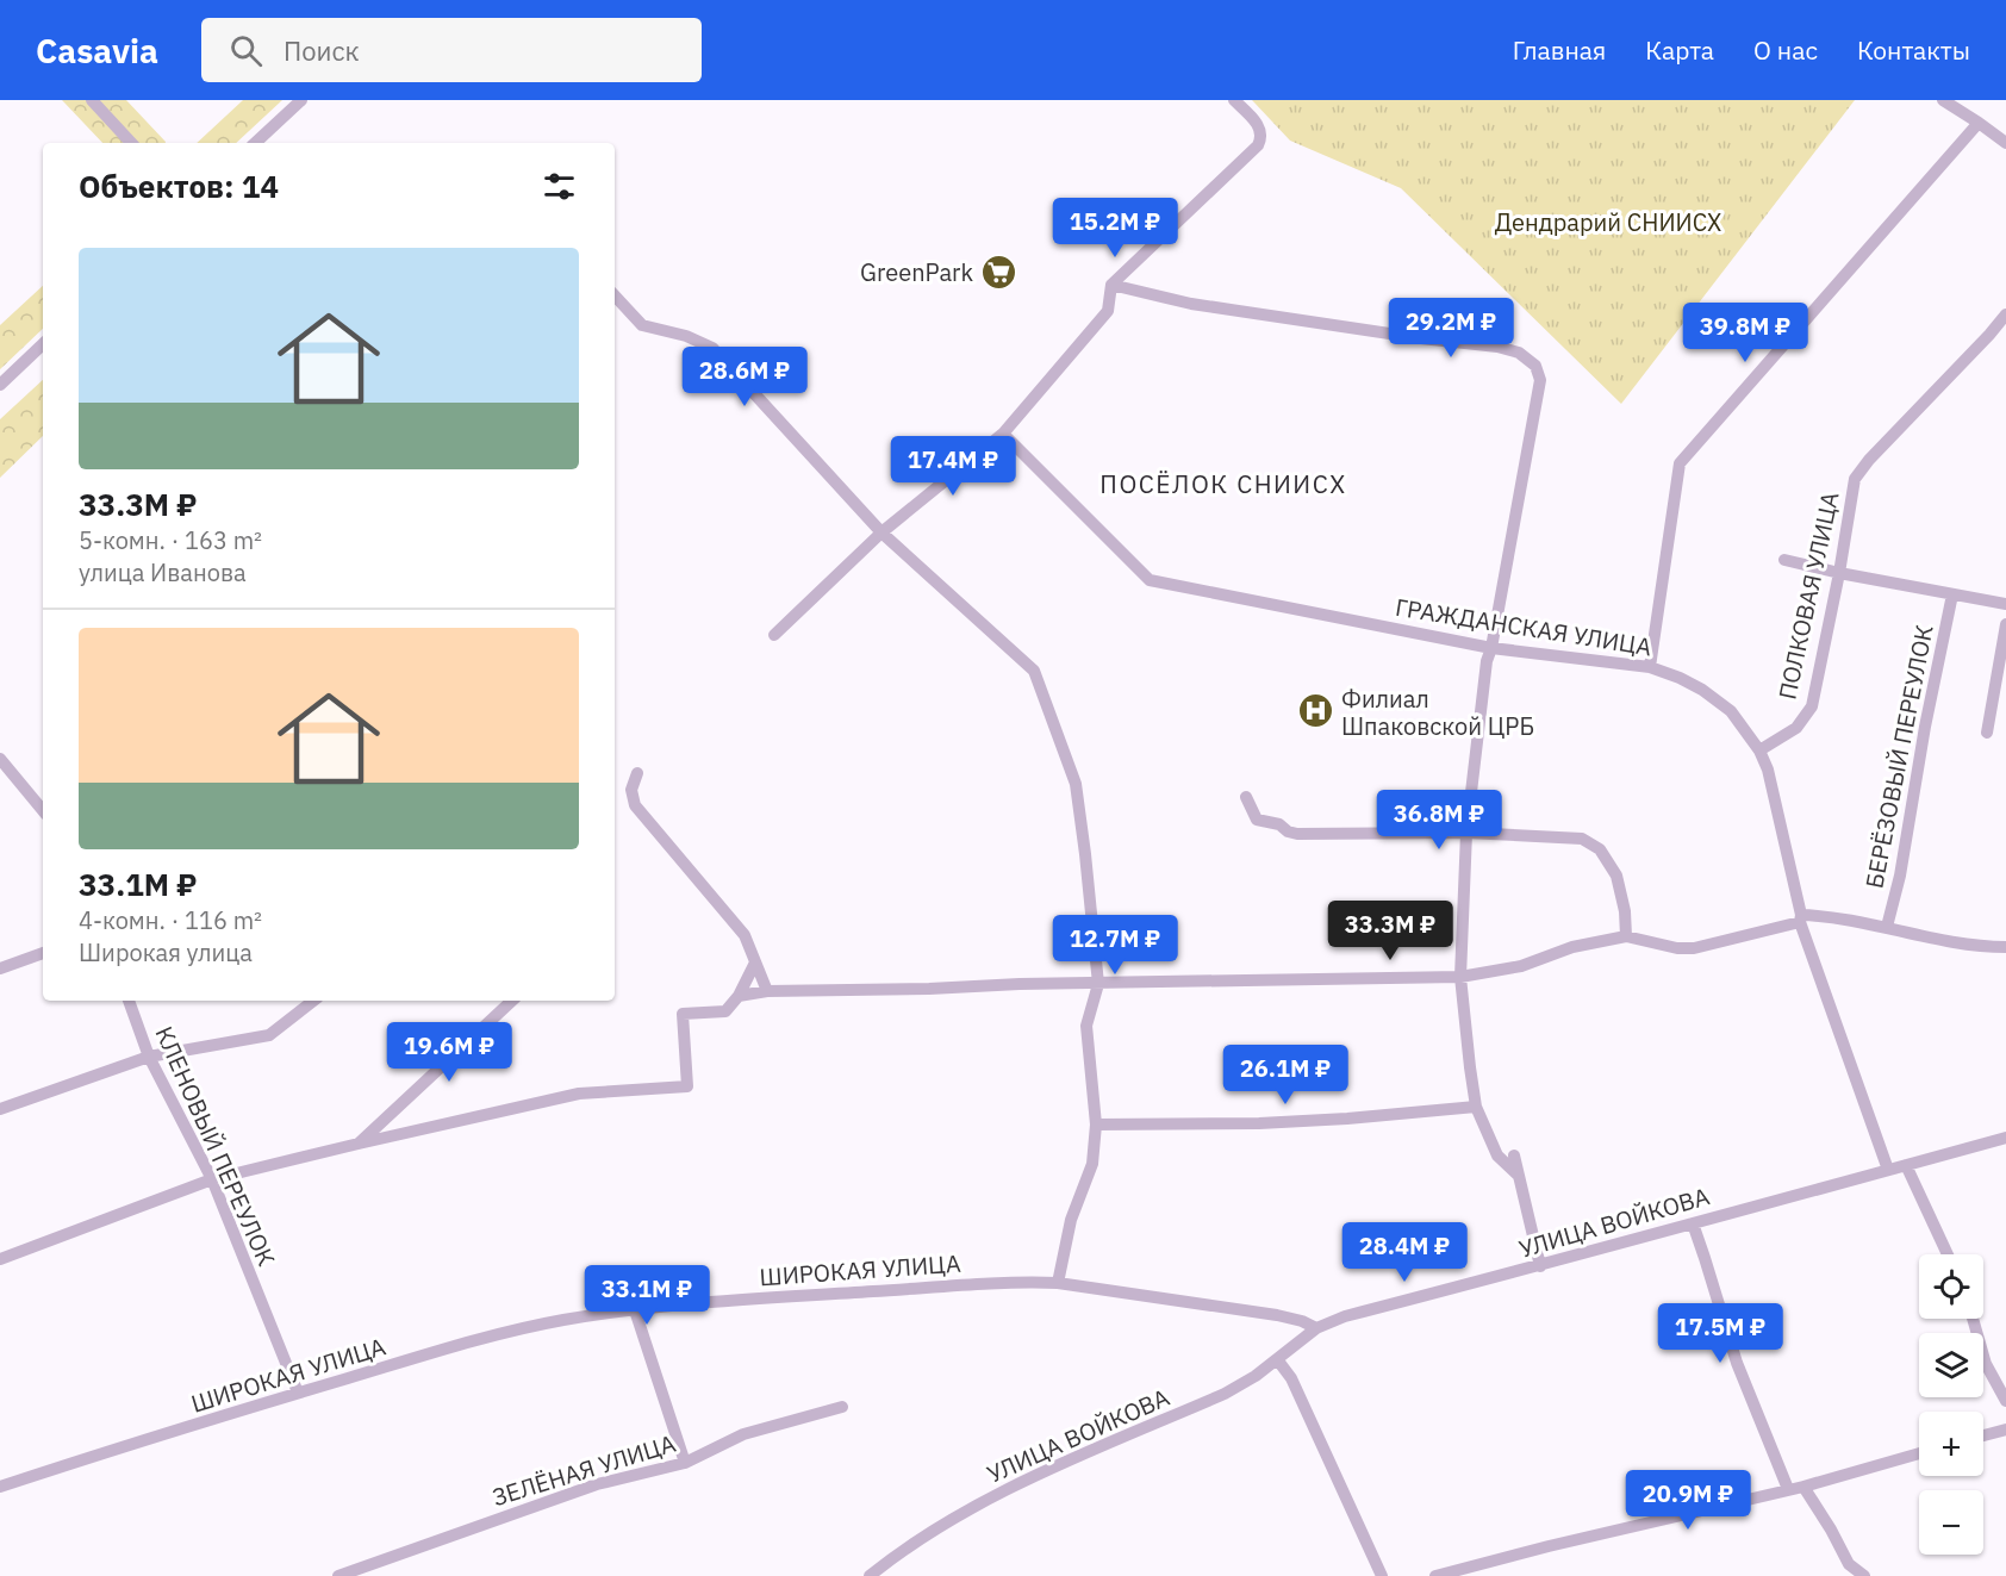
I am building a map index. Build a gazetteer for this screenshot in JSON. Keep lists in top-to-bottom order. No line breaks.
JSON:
{"streets":{"street":["ПОЛКОВАЯ УЛИЦА","ГРАЖДАНСКАЯ УЛИЦА","БЕРЁЗОВЫЙ ПЕРЕУЛОК","КЛЕНОВЫЙ ПЕРЕУЛОК","УЛИЦА ВОЙКОВА","ШИРОКАЯ УЛИЦА","ЗЕЛЁНАЯ УЛИЦА"]},"crossings":[["ПОЛКОВАЯ УЛИЦА","ГРАЖДАНСКАЯ УЛИЦА"],["ГРАЖДАНСКАЯ УЛИЦА","УЛИЦА ВОЙКОВА"],["КЛЕНОВЫЙ ПЕРЕУЛОК","ШИРОКАЯ УЛИЦА"],["УЛИЦА ВОЙКОВА","ШИРОКАЯ УЛИЦА"]],"districts":["ПОСЁЛОК СНИИСХ"],"parks":["Дендрарий СНИИСХ"],"places":{"supermarket":["GreenPark"],"hospital":["Филиал Шпаковской ЦРБ"]},"page":{"header":"Casavia","search":"Поиск","nav":["Главная","Карта","О нас","Контакты"],"heading":"Объектов: 14","price":["15.2M ₽","29.2M ₽","39.8M ₽","28.6M ₽","17.4M ₽","36.8M ₽","33.3M ₽","12.7M ₽","19.6M ₽","26.1M ₽","28.4M ₽","33.1M ₽","17.5M ₽","20.9M ₽"],"list":[{"name":"33.3M ₽","note":"5-комн. · 163 m² · улица Иванова"},{"name":"33.1M ₽","note":"4-комн. · 116 m² · Широкая улица"}],"map_buttons":["+","−"]}}
